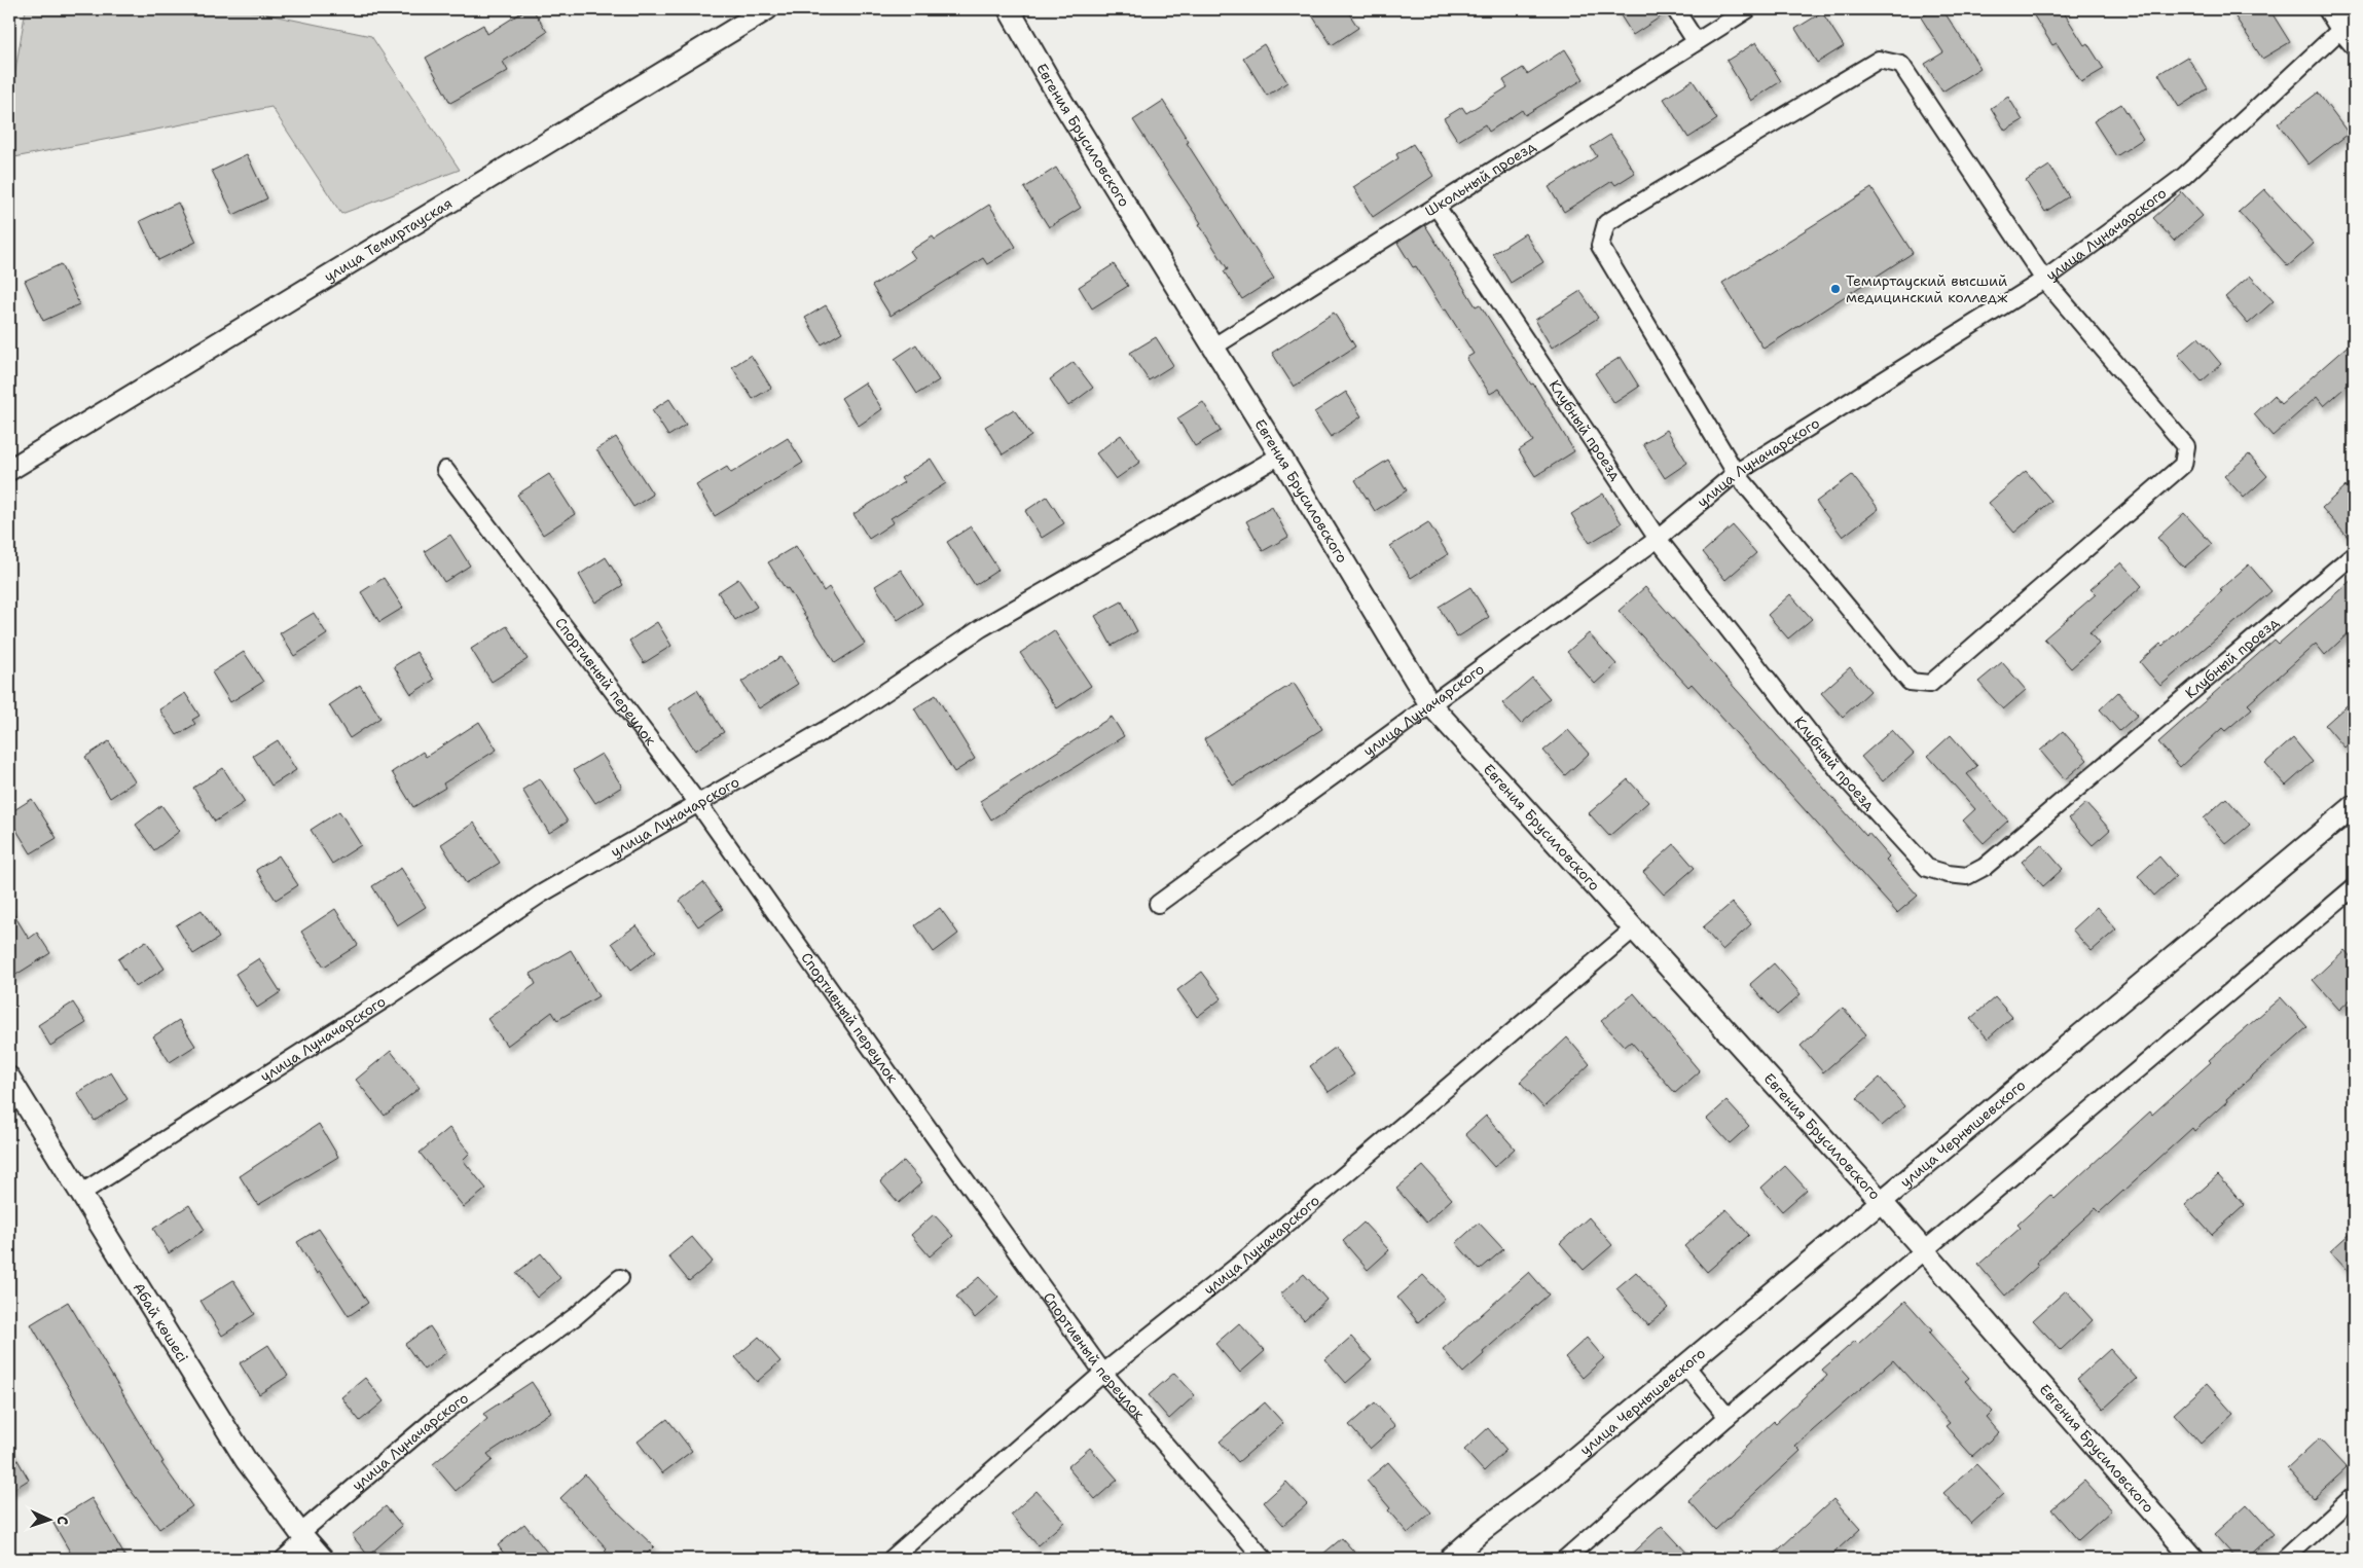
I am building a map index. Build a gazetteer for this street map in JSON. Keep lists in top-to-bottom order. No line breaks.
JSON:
{"streets":{"street":["Евгения Брусиловского","Школьный проезд","улица Луначарского","улица Темиртауская","Клубный проезд","Спортивный переулок","улица Чернышевского","Абай көшесі"]},"crossings":[["Евгения Брусиловского","Школьный проезд"],["Евгения Брусиловского","улица Луначарского"],["Евгения Брусиловского","улица Чернышевского"],["Школьный проезд","Клубный проезд"],["улица Луначарского","Клубный проезд"],["улица Луначарского","Спортивный переулок"],["улица Луначарского","Абай көшесі"]],"places":["Темиртауский высший медицинский колледж"],"north":"right"}
